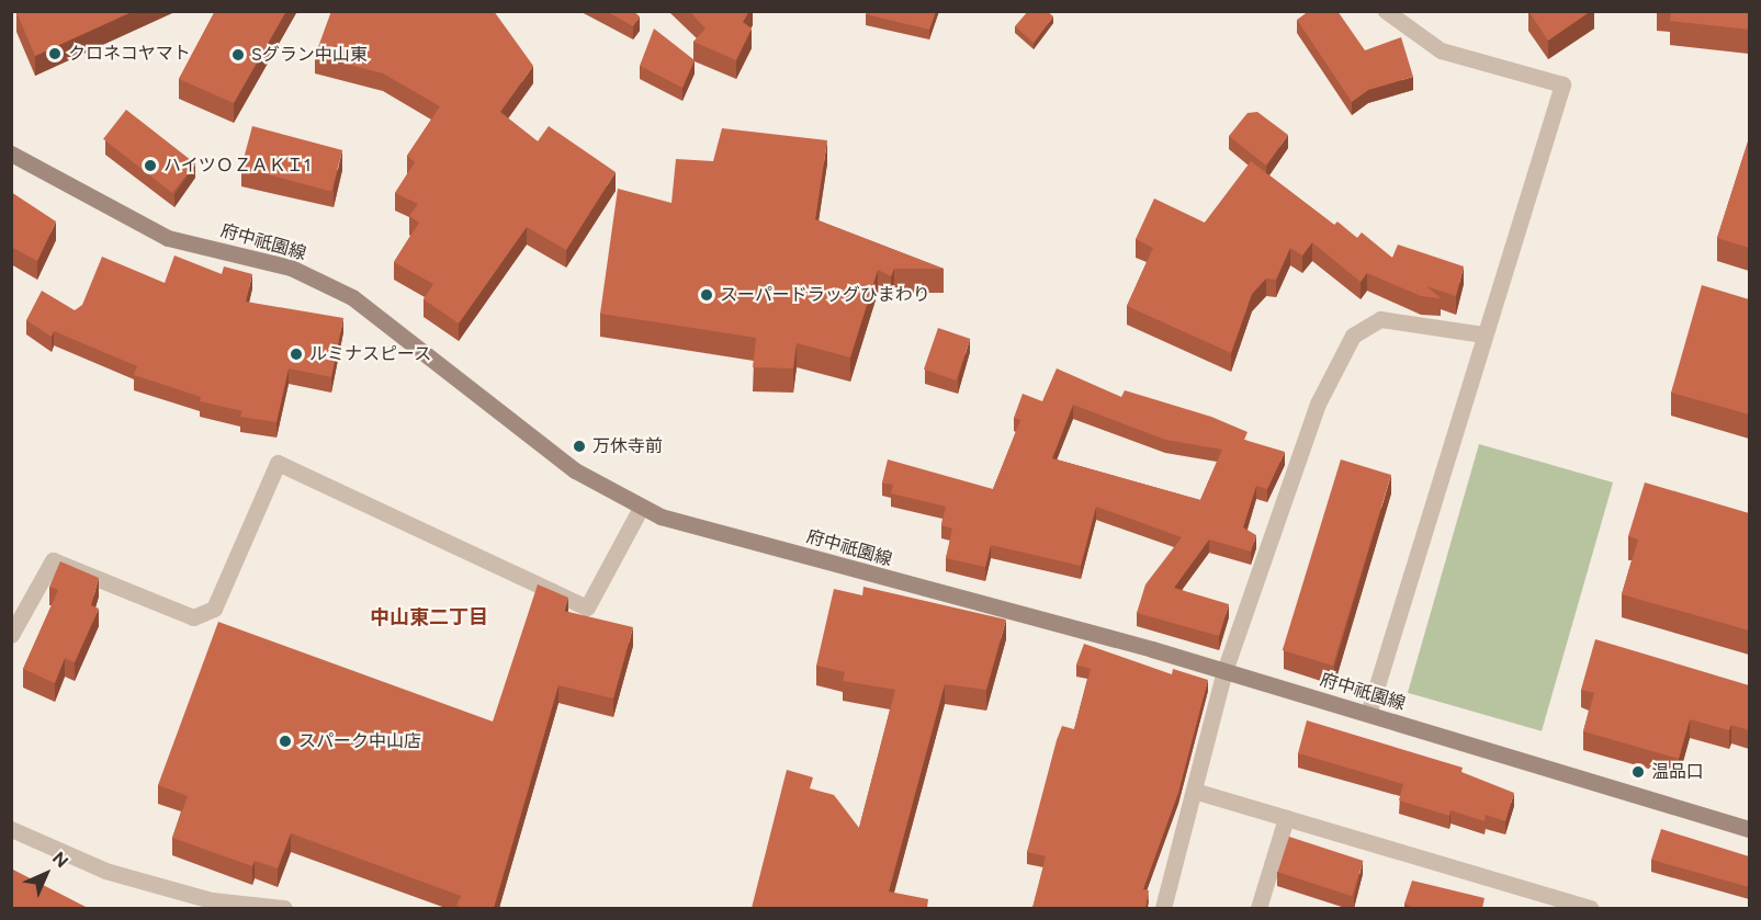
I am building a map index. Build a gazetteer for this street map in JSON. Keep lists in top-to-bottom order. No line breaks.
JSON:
{"streets":{"main road":["府中祇園線"]},"districts":["中山東二丁目"],"places":["クロネコヤマト","Sグラン中山東","ハイツＯＺＡＫＩ1","スーパードラッグひまわり","ルミナスピース","万休寺前","スパーク中山店","温品口"],"north":"top right"}
